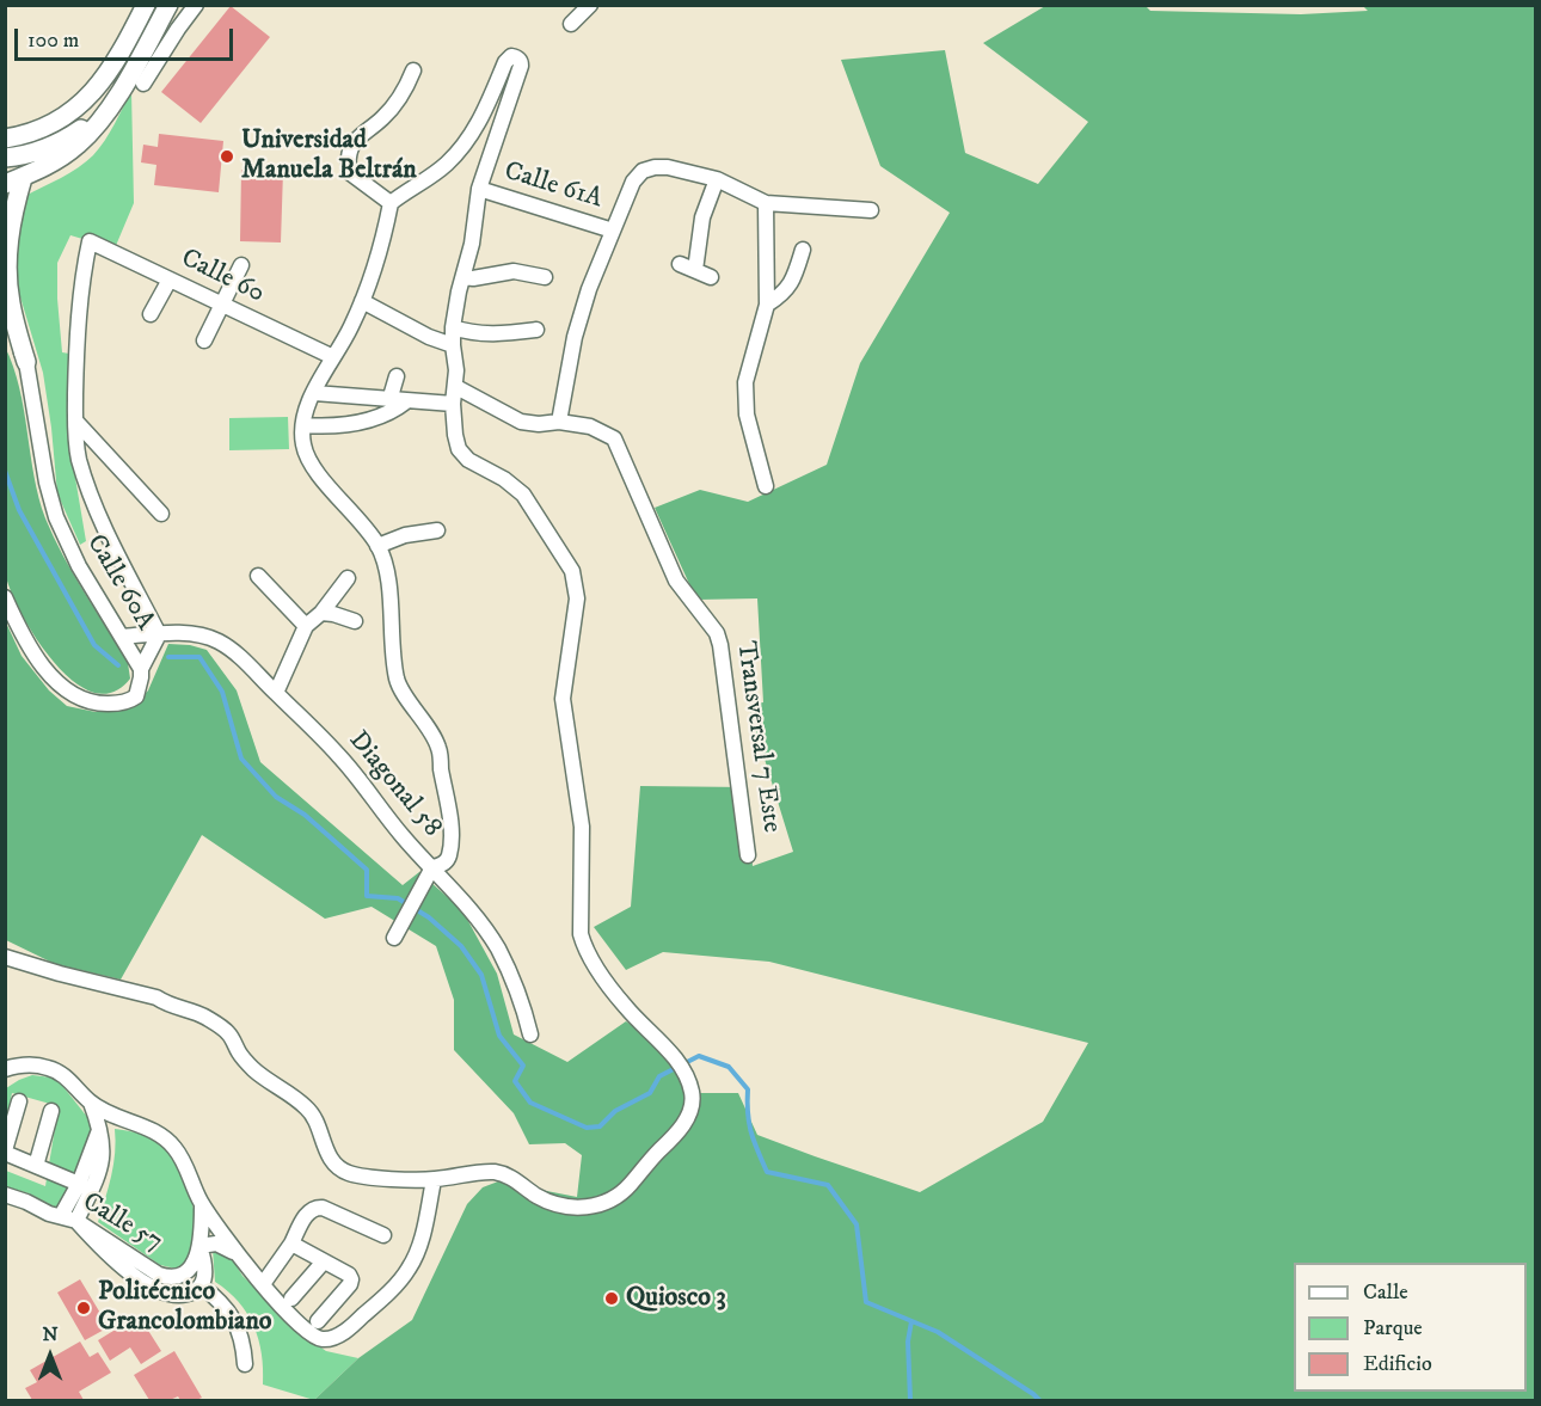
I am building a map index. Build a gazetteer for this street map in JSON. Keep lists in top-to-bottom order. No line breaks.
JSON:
{"streets":{"street":["Calle 61A","Calle 60","Calle 60A","Transversal 7 Este","Diagonal 58","Calle 57"]},"crossings":[["Calle 60A","Diagonal 58"]],"places":["Universidad Manuela Beltrán","Quiosco 3","Politécnico Grancolombiano"],"legend":["Calle","Parque","Edificio"],"scale_bar":"100 m","north":"top"}
